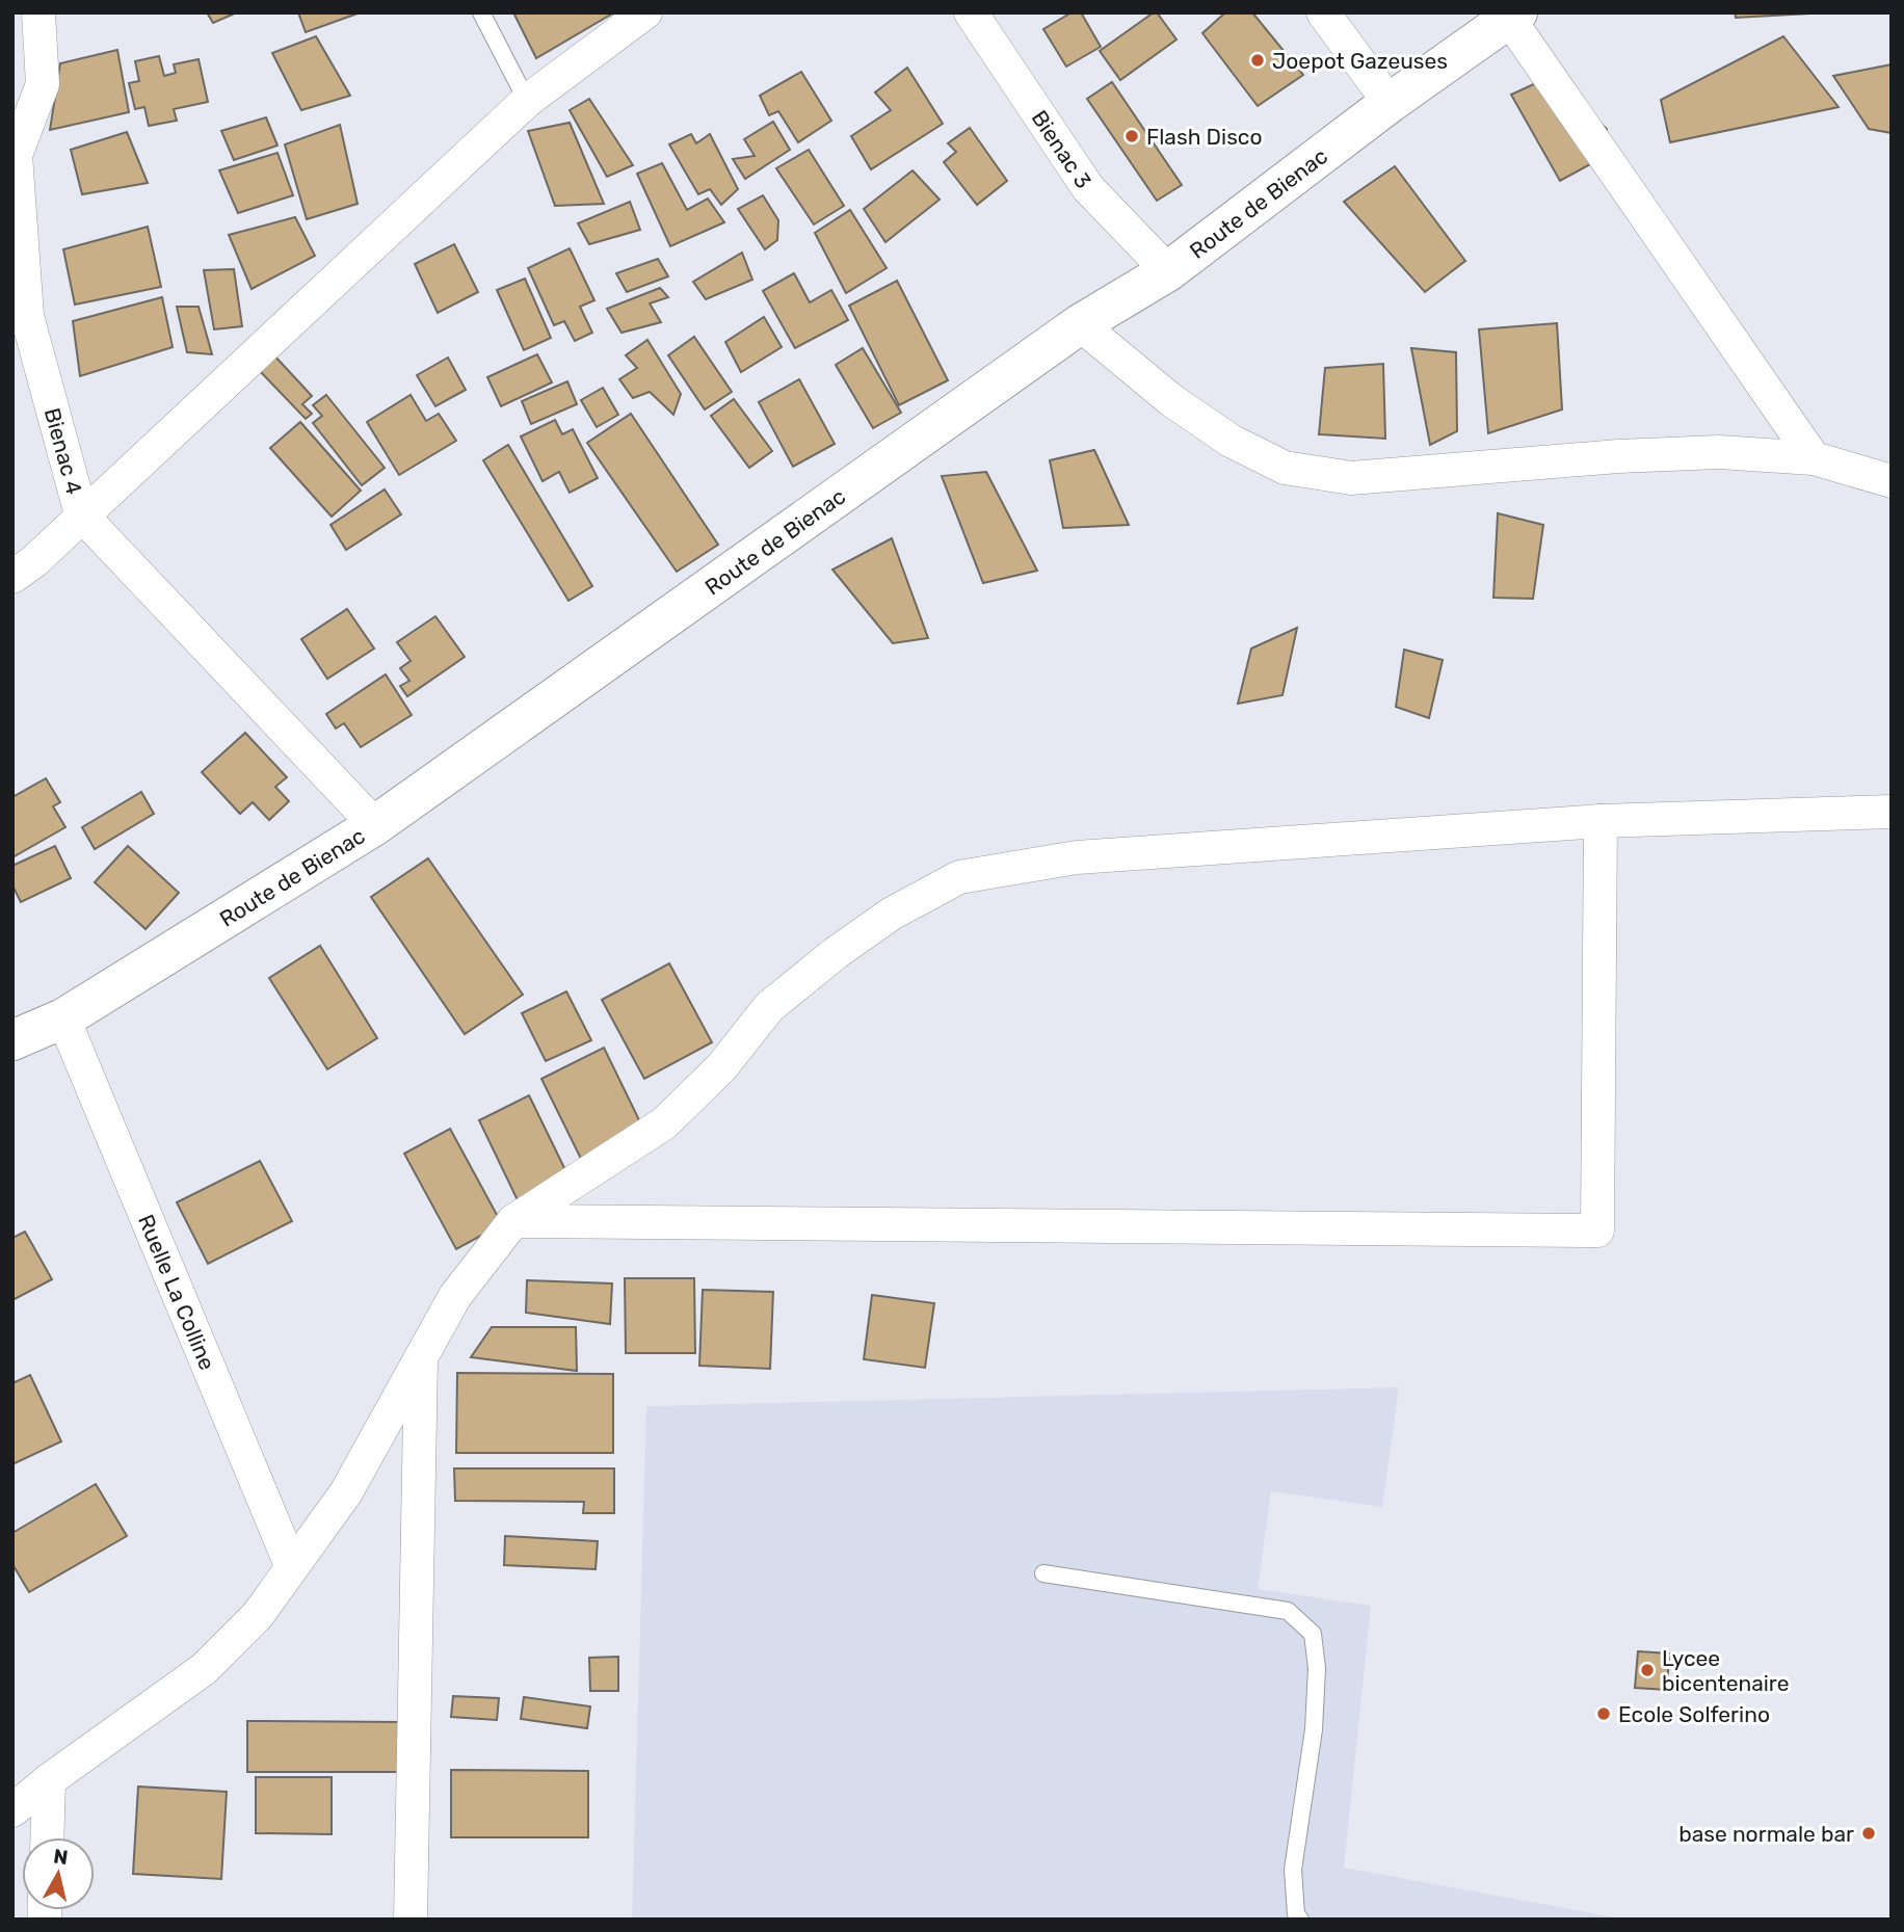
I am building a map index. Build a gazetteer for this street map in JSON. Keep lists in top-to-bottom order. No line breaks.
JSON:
{"streets":{"main road":["Route de Bienac"],"street":["Bienac 3","Bienac 4","Ruelle La Colline"]},"crossings":[["Bienac 3","Route de Bienac"],["Route de Bienac","Bienac 4"],["Route de Bienac","Ruelle La Colline"]],"places":["Joepot Gazeuses","Flash Disco","Lycee bicentenaire","Ecole Solferino","base normale bar"],"north":"top"}
